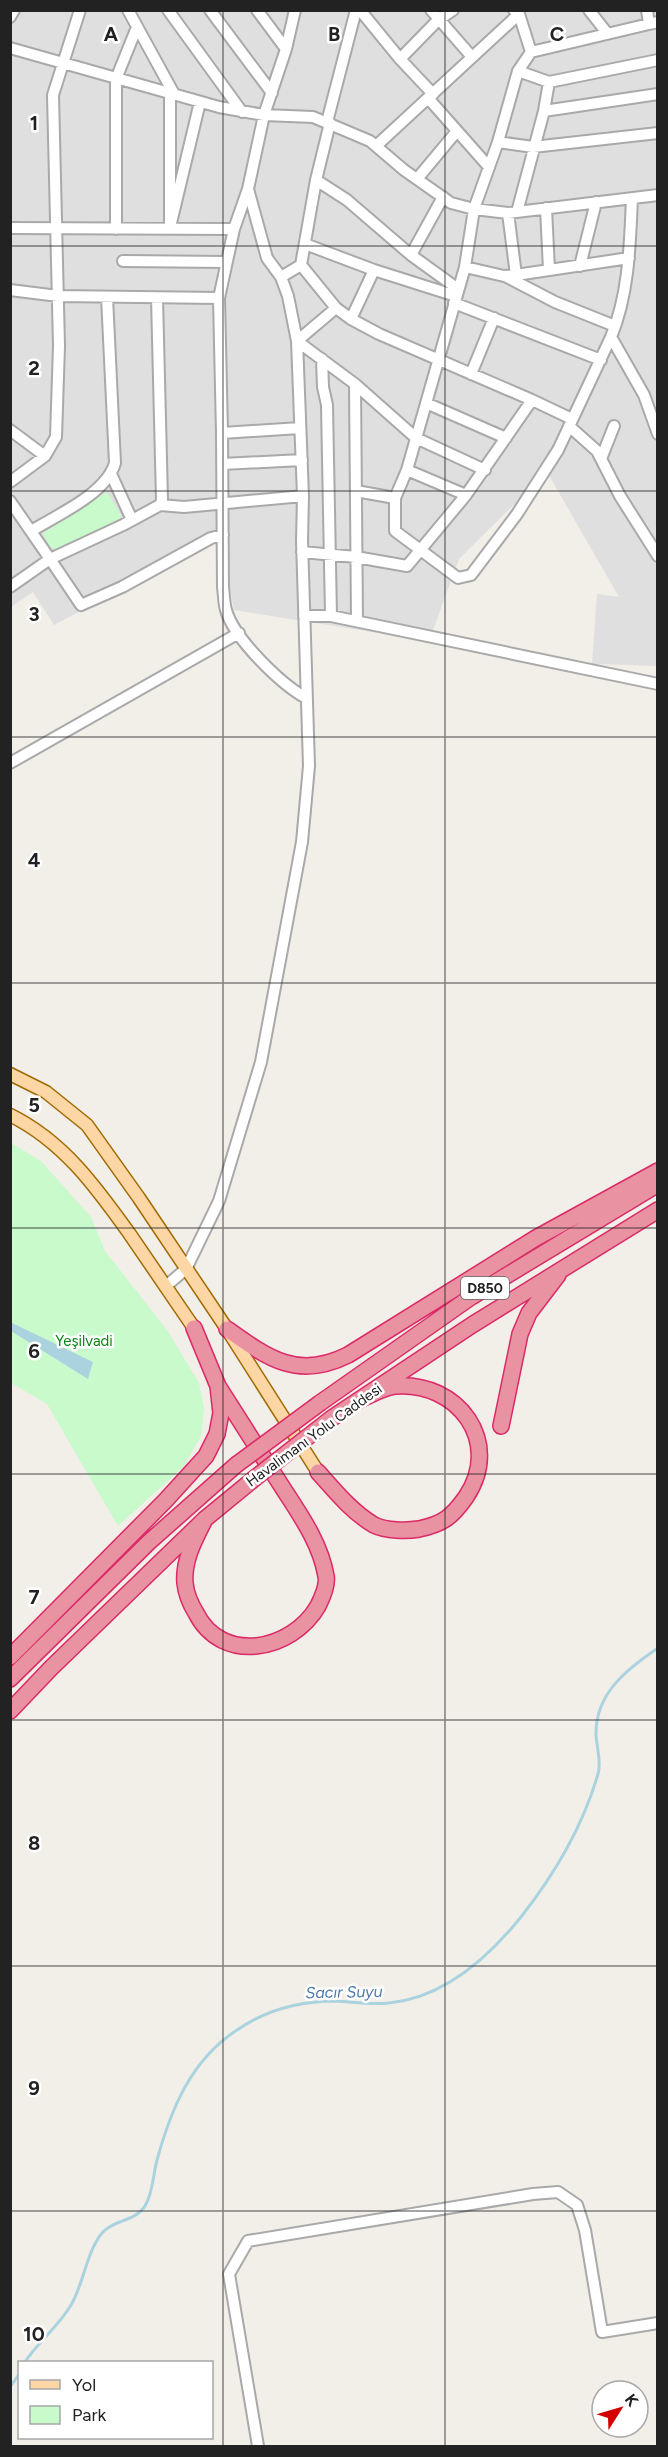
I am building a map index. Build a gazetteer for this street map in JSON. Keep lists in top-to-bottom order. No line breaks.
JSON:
{"streets":{"highway":["D850","Havalimanı Yolu Caddesi"]},"water":["Sacır Suyu"],"parks":["Yeşilvadi"],"legend":["Yol","Park"],"north":"top right","grid":{"columns":["A","B","C"],"rows":["1","2","3","4","5","6","7","8","9","10"]}}
